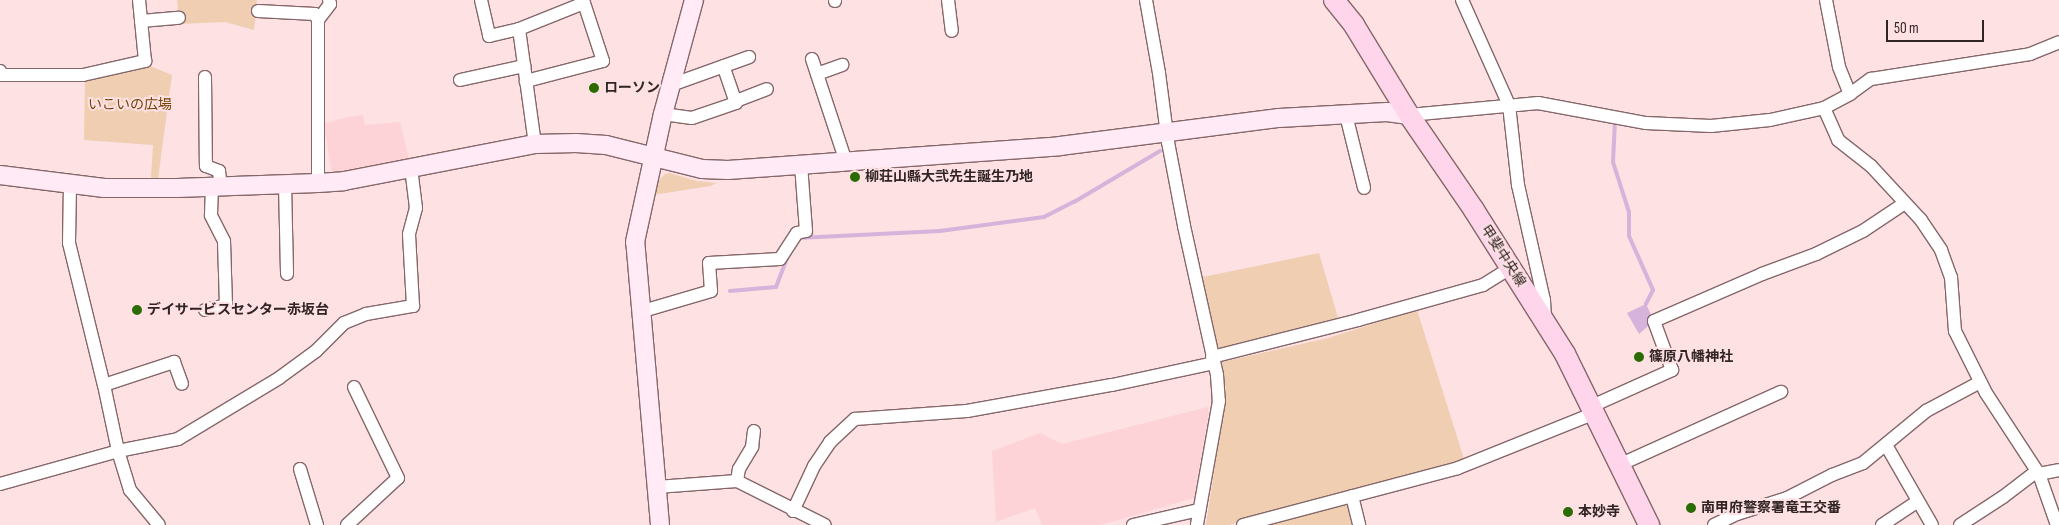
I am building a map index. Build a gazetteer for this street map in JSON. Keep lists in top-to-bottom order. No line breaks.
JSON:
{"streets":{"main road":["甲斐中央線"]},"parks":["いこいの広場"],"places":["ローソン","柳荘山縣大弐先生誕生乃地","デイサービスセンター赤坂台","篠原八幡神社","南甲府警察署竜王交番","本妙寺"],"scale_bar":"50 m"}
